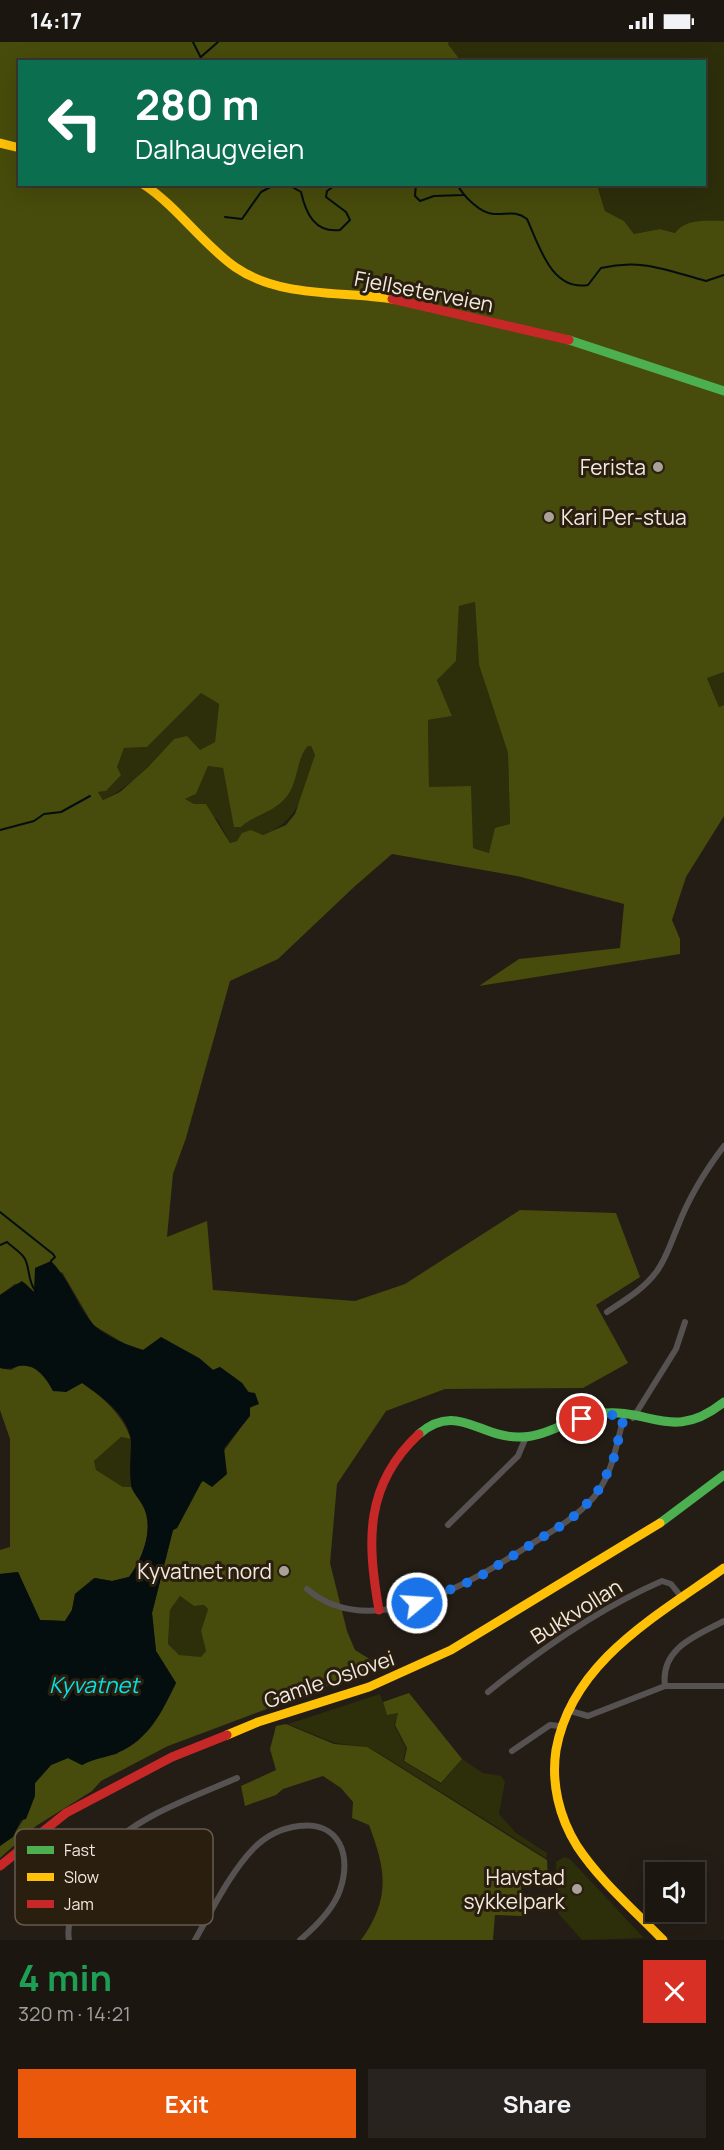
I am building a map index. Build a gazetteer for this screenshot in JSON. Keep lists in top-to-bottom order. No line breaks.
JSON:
{"streets":{"street":["Fjellseterveien","Bukkvollan","Gamle Oslovei"]},"water":["Kyvatnet"],"places":["Ferista","Kari Per-stua","Kyvatnet nord","Havstad sykkelpark"],"legend":["Fast","Slow","Jam"],"page":{"status":"14:17","turn":["280 m","Dalhaugveien"],"heading":["4 min","320 m · 14:21"],"buttons":["Exit","Share"]}}
